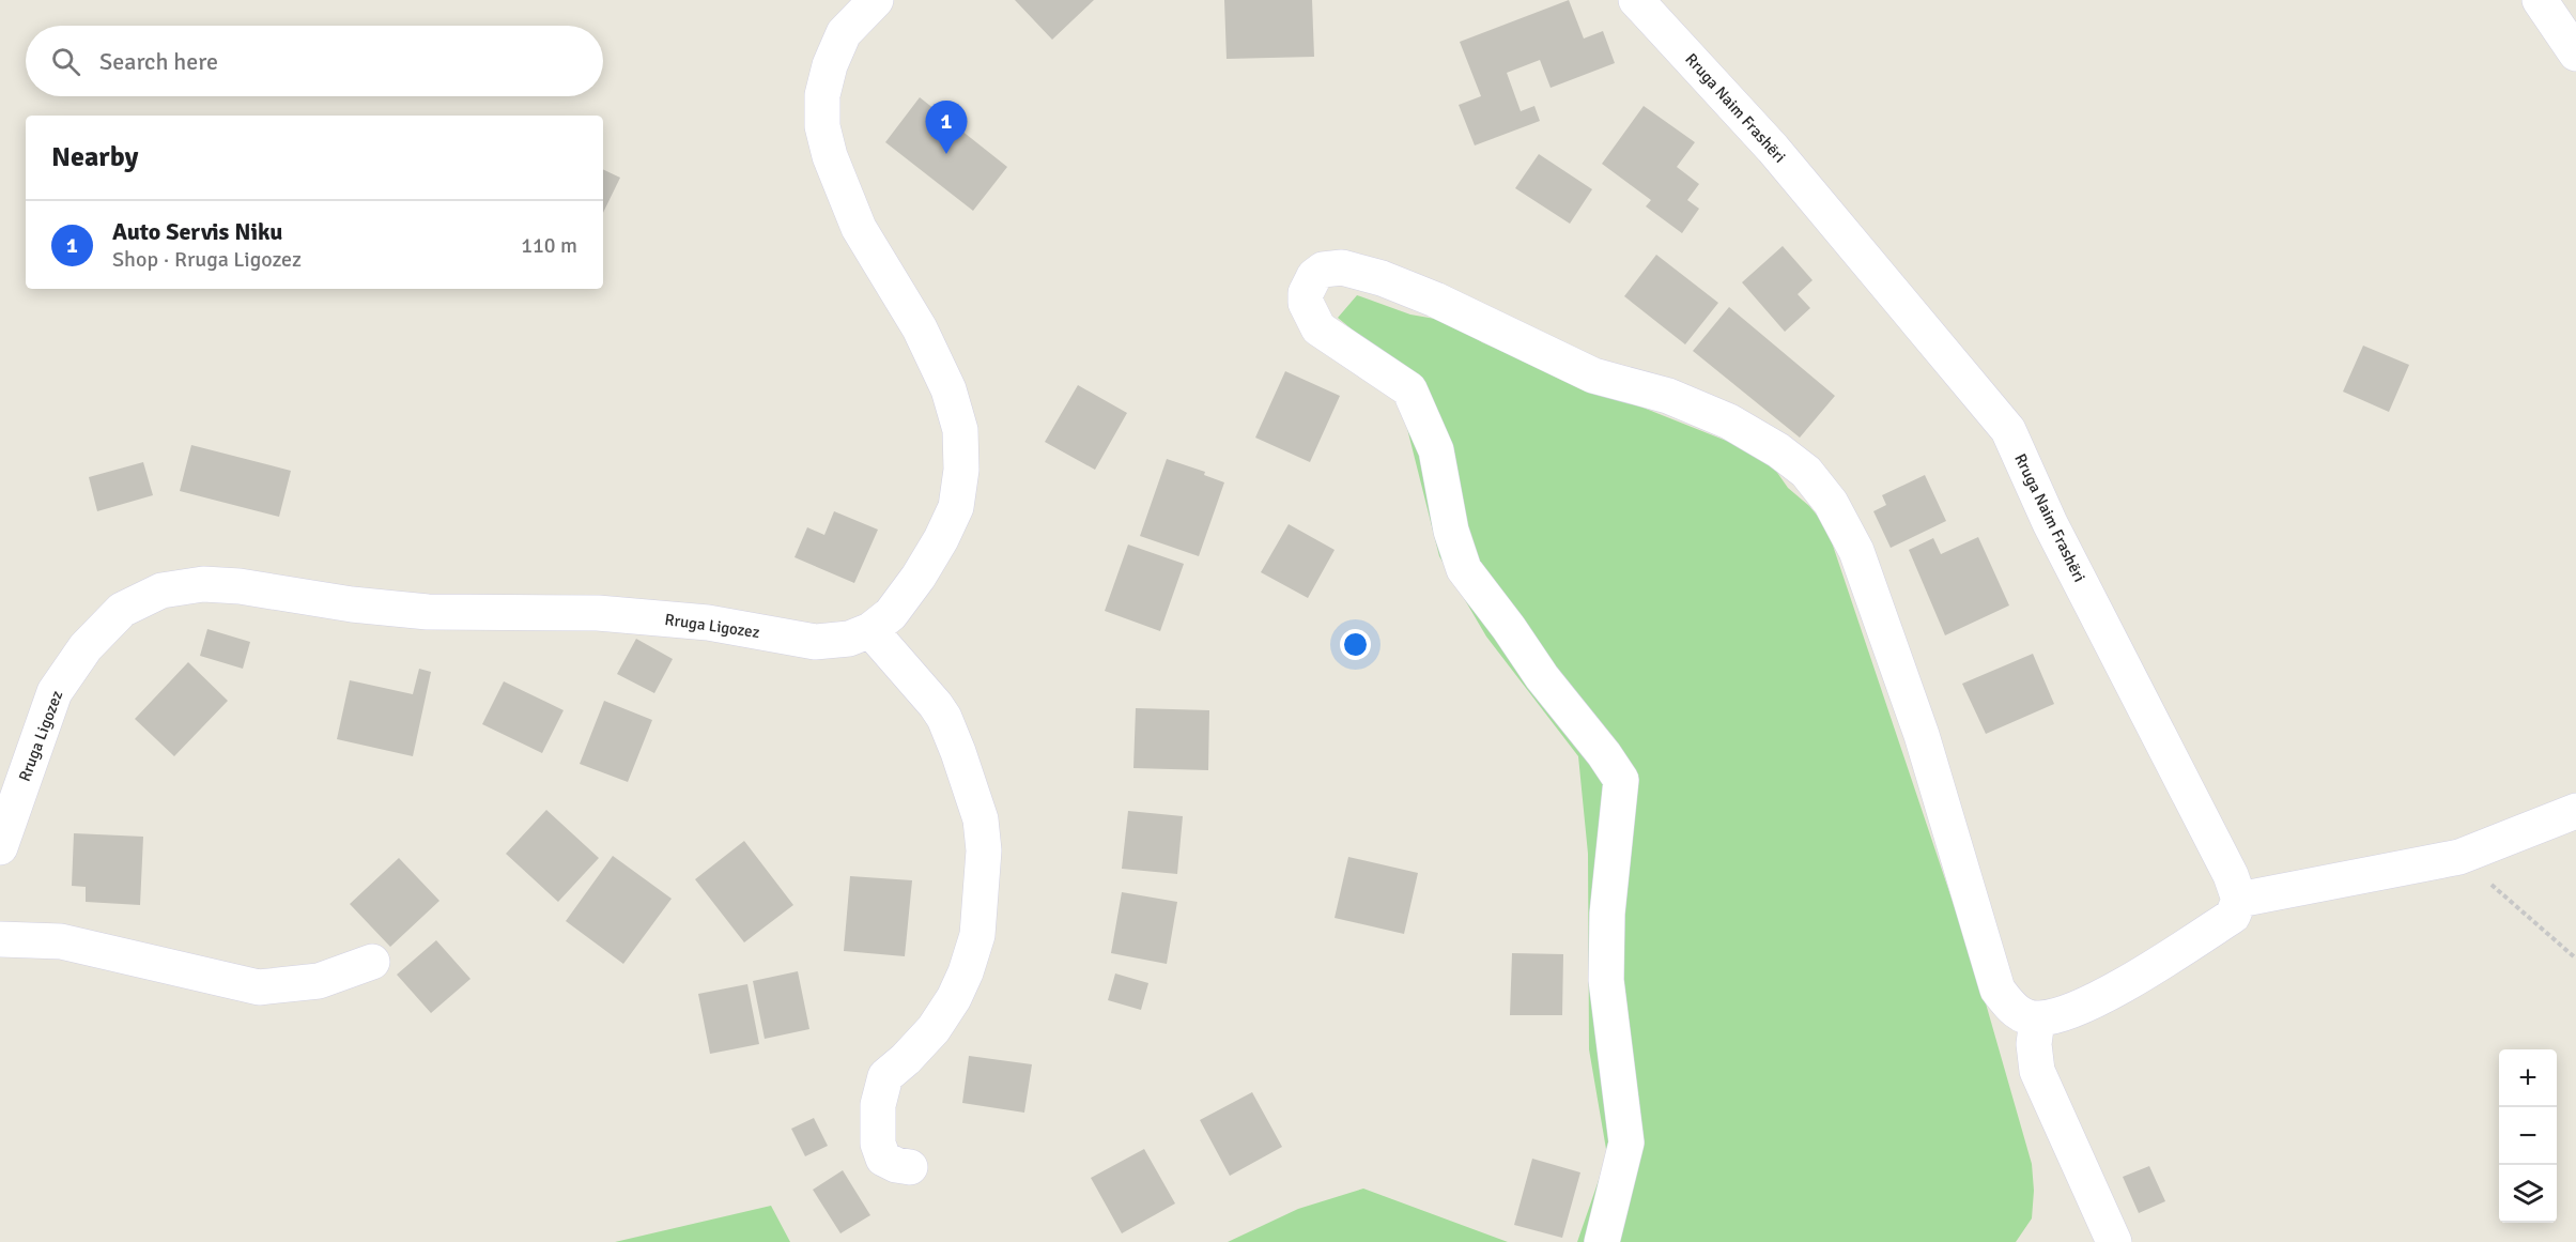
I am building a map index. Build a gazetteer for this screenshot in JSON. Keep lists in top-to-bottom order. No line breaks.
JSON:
{"streets":{"street":["Rruga Naim Frashëri","Rruga Ligozez"]},"page":{"search":"Search here","pins":"1","heading":"Nearby","list":[{"mark":"1","name":"Auto Servis Niku","note":"Shop · Rruga Ligozez","value":"110 m"}],"map_buttons":["+","−"]}}
